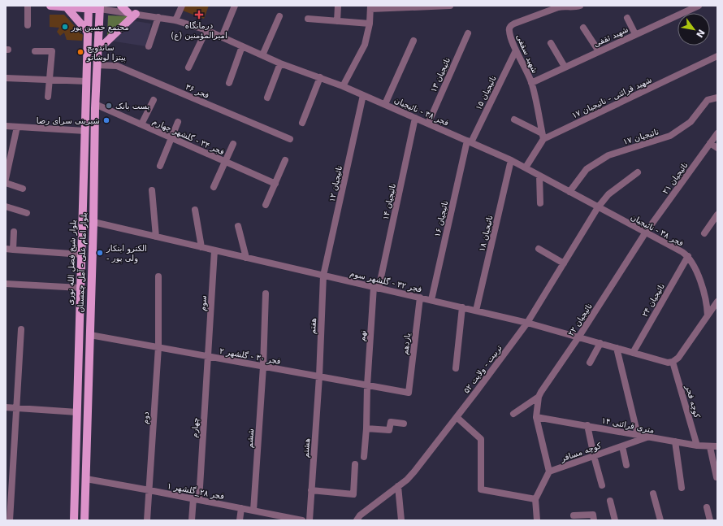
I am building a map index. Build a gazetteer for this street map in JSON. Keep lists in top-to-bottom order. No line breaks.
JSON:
{"streets":{"main road":["بلوار شیخ فضل الله نوری","بلوار امام علی - آمل چمستان"],"street":["شهید ثقفی","شهید سقفی","نائیجیان ۱۳","فجر ۳۶","نائیجیان ۱۵","شهید قرائتی - نائیجیان ۱۷","فجر ۳۸ - نائیجیان","فجر ۳۴ - گلشهر چهارم","نائیجیان ۱۷","نائیجیان ۲۱","نائیجیان ۱۲","نائیجیان ۱۴","نائیجیان ۱۶","نائیجیان ۱۸","فجر ۳۲ - گلشهر سوم","نائیجیان ۲۴","سوم","نائیجیان ۲۲","هفتم","نهم","یازدهم","فجر ۳۰ - گلشهر ۲","تربیت - ولایت ۵۲","کوچه فجر","دوم","۱۴ متری قرائتی","چهارم","ششم","هشتم","کوچه مسافر","فجر ۲۸_گلشهر ۱"]},"crossings":[["شهید ثقفی","شهید سقفی"],["شهید سقفی","نائیجیان ۱۵"],["شهید سقفی","شهید قرائتی - نائیجیان ۱۷"],["نائیجیان ۱۳","فجر ۳۸ - نائیجیان"],["فجر ۳۶","بلوار امام علی - آمل چمستان"],["نائیجیان ۱۵","فجر ۳۸ - نائیجیان"],["نائیجیان ۱۵","نائیجیان ۱۶"],["فجر ۳۸ - نائیجیان","نائیجیان ۱۷"],["فجر ۳۸ - نائیجیان","نائیجیان ۲۱"],["فجر ۳۸ - نائیجیان","نائیجیان ۱۲"],["فجر ۳۸ - نائیجیان","نائیجیان ۱۴"],["فجر ۳۸ - نائیجیان","نائیجیان ۱۶"],["فجر ۳۸ - نائیجیان","نائیجیان ۱۸"],["فجر ۳۸ - نائیجیان","بلوار امام علی - آمل چمستان"],["فجر ۳۸ - نائیجیان","نائیجیان ۲۴"],["فجر ۳۸ - نائیجیان","نائیجیان ۲۲"],["فجر ۳۸ - نائیجیان","تربیت - ولایت ۵۲"],["فجر ۳۴ - گلشهر چهارم","بلوار امام علی - آمل چمستان"],["نائیجیان ۲۱","نائیجیان ۲۲"],["نائیجیان ۱۲","فجر ۳۲ - گلشهر سوم"],["نائیجیان ۱۲","هفتم"],["نائیجیان ۱۴","فجر ۳۲ - گلشهر سوم"],["نائیجیان ۱۴","نهم"],["نائیجیان ۱۶","فجر ۳۲ - گلشهر سوم"],["نائیجیان ۱۸","فجر ۳۲ - گلشهر سوم"],["بلوار امام علی - آمل چمستان","فجر ۳۲ - گلشهر سوم"],["بلوار امام علی - آمل چمستان","فجر ۳۰ - گلشهر ۲"],["بلوار امام علی - آمل چمستان","فجر ۲۸_گلشهر ۱"],["فجر ۳۲ - گلشهر سوم","نائیجیان ۲۴"],["فجر ۳۲ - گلشهر سوم","سوم"],["فجر ۳۲ - گلشهر سوم","نائیجیان ۲۲"],["فجر ۳۲ - گلشهر سوم","هفتم"],["فجر ۳۲ - گلشهر سوم","نهم"],["فجر ۳۲ - گلشهر سوم","یازدهم"],["فجر ۳۲ - گلشهر سوم","تربیت - ولایت ۵۲"],["فجر ۳۲ - گلشهر سوم","کوچه فجر"],["سوم","فجر ۳۰ - گلشهر ۲"],["سوم","چهارم"],["نائیجیان ۲۲","۱۴ متری قرائتی"],["هفتم","فجر ۳۰ - گلشهر ۲"],["هفتم","هشتم"],["نهم","فجر ۳۰ - گلشهر ۲"],["یازدهم","فجر ۳۰ - گلشهر ۲"],["فجر ۳۰ - گلشهر ۲","دوم"],["فجر ۳۰ - گلشهر ۲","چهارم"],["فجر ۳۰ - گلشهر ۲","ششم"],["فجر ۳۰ - گلشهر ۲","هشتم"],["کوچه فجر","۱۴ متری قرائتی"],["دوم","فجر ۲۸_گلشهر ۱"],["۱۴ متری قرائتی","کوچه مسافر"],["چهارم","فجر ۲۸_گلشهر ۱"],["ششم","فجر ۲۸_گلشهر ۱"]],"places":{"health":["درمانگاه امیرالمؤمنین (ع)"],"other":["مجتمع حسین پور","ساندویچ پیتزا لوشاتو","پست بانک","شیرینی سرای رضا","الکترو ابتکار - ولی پور"]},"north":"bottom right"}
